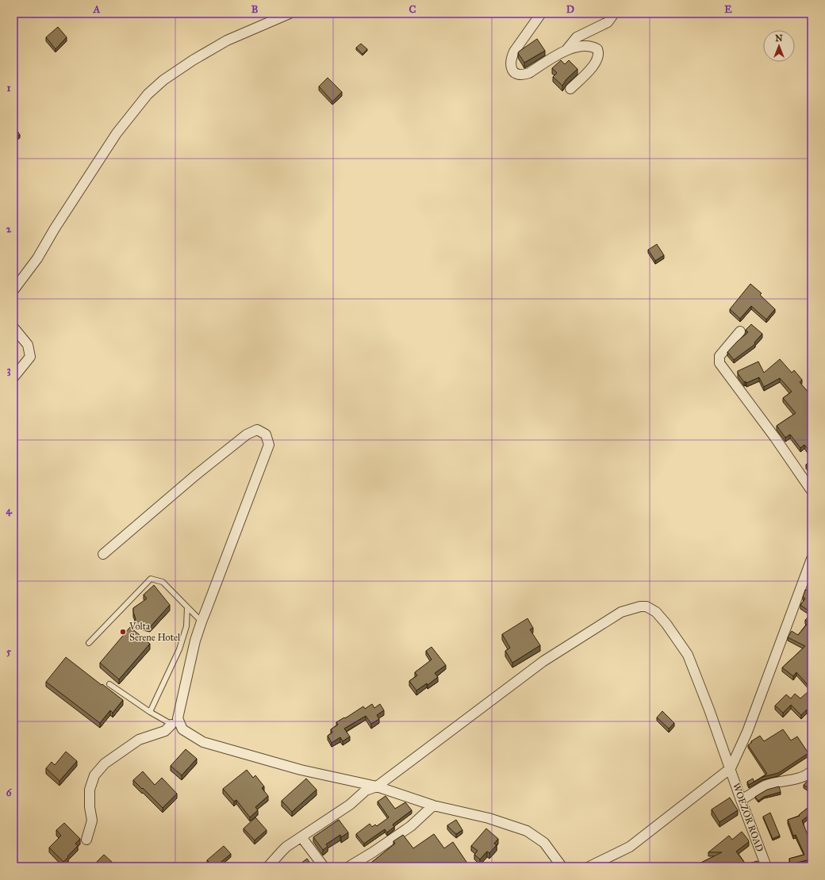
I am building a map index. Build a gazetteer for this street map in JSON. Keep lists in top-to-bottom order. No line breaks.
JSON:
{"streets":{"street":["WOEZOR ROAD"]},"places":["Volta Serene Hotel"],"north":"top","grid":{"columns":["A","B","C","D","E"],"rows":["1","2","3","4","5","6"]}}
